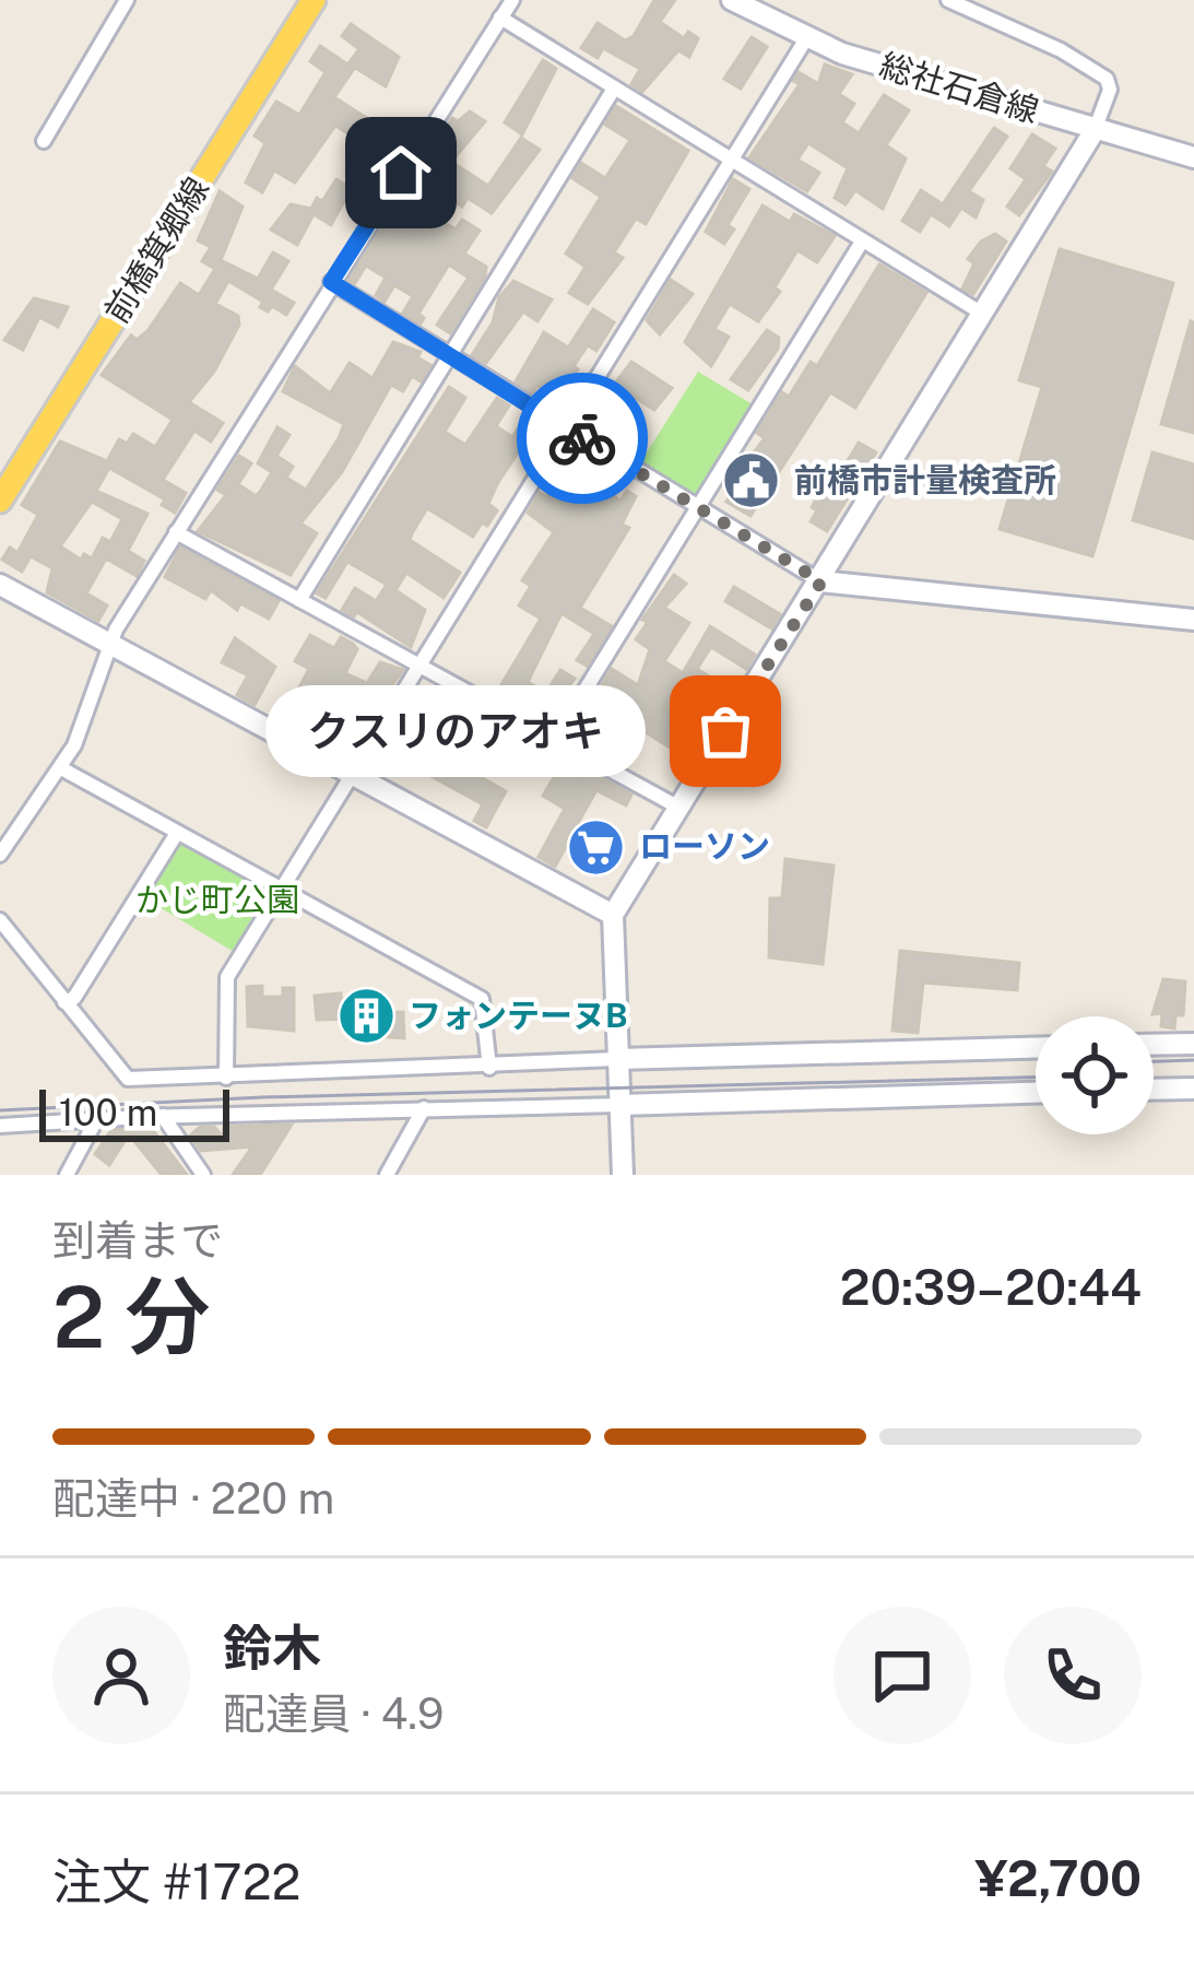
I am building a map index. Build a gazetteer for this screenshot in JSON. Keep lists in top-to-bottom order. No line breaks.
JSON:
{"streets":{"main road":["前橋箕郷線"],"street":["総社石倉線"]},"parks":["かじ町公園"],"places":{"public building":["前橋市計量検査所"],"other":["クスリのアオキ"],"supermarket":["ローソン"],"building":["フォンテーヌB"]},"scale_bar":"100 m","page":{"bubble":"クスリのアオキ","scale":"100 m","heading":["2 分","到着まで","20:39–20:44"],"panel":["鈴木","配達員 · 4.9","注文 #1722","¥2,700"],"bar":"配達中 · 220 m"}}
